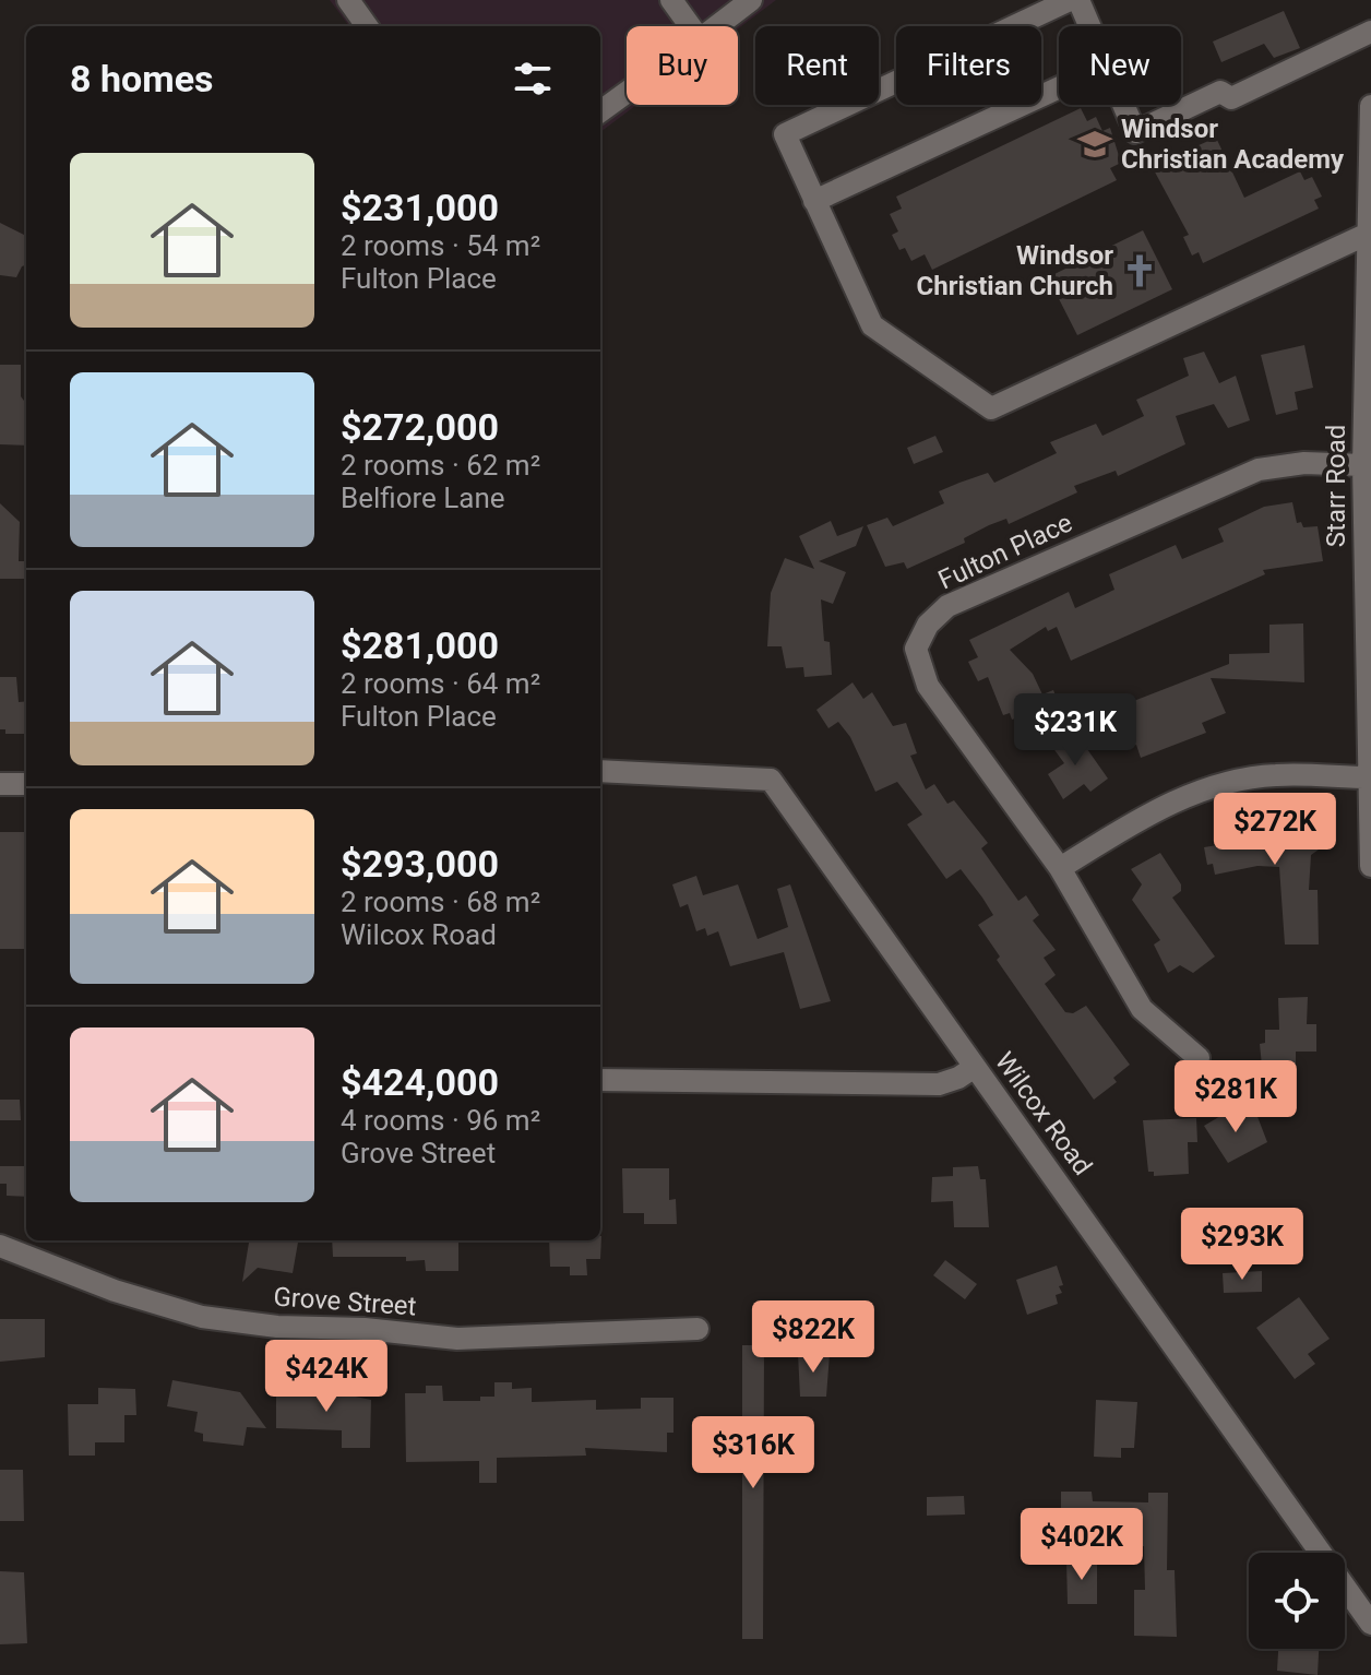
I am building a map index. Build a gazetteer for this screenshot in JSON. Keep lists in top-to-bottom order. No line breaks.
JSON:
{"streets":{"street":["Starr Road","Fulton Place","Wilcox Road","Grove Street"]},"crossings":[["Starr Road","Fulton Place"]],"places":{"school or university":["Windsor Christian Academy"],"church":["Windsor Christian Church"]},"page":{"chip":["Buy","Rent","Filters","New"],"heading":"8 homes","list":[{"name":"$231,000","note":"2 rooms · 54 m² · Fulton Place"},{"name":"$272,000","note":"2 rooms · 62 m² · Belfiore Lane"},{"name":"$281,000","note":"2 rooms · 64 m² · Fulton Place"},{"name":"$293,000","note":"2 rooms · 68 m² · Wilcox Road"},{"name":"$424,000","note":"4 rooms · 96 m² · Grove Street"}],"price":["$231K","$272K","$281K","$293K","$822K","$424K","$316K","$402K"]}}
